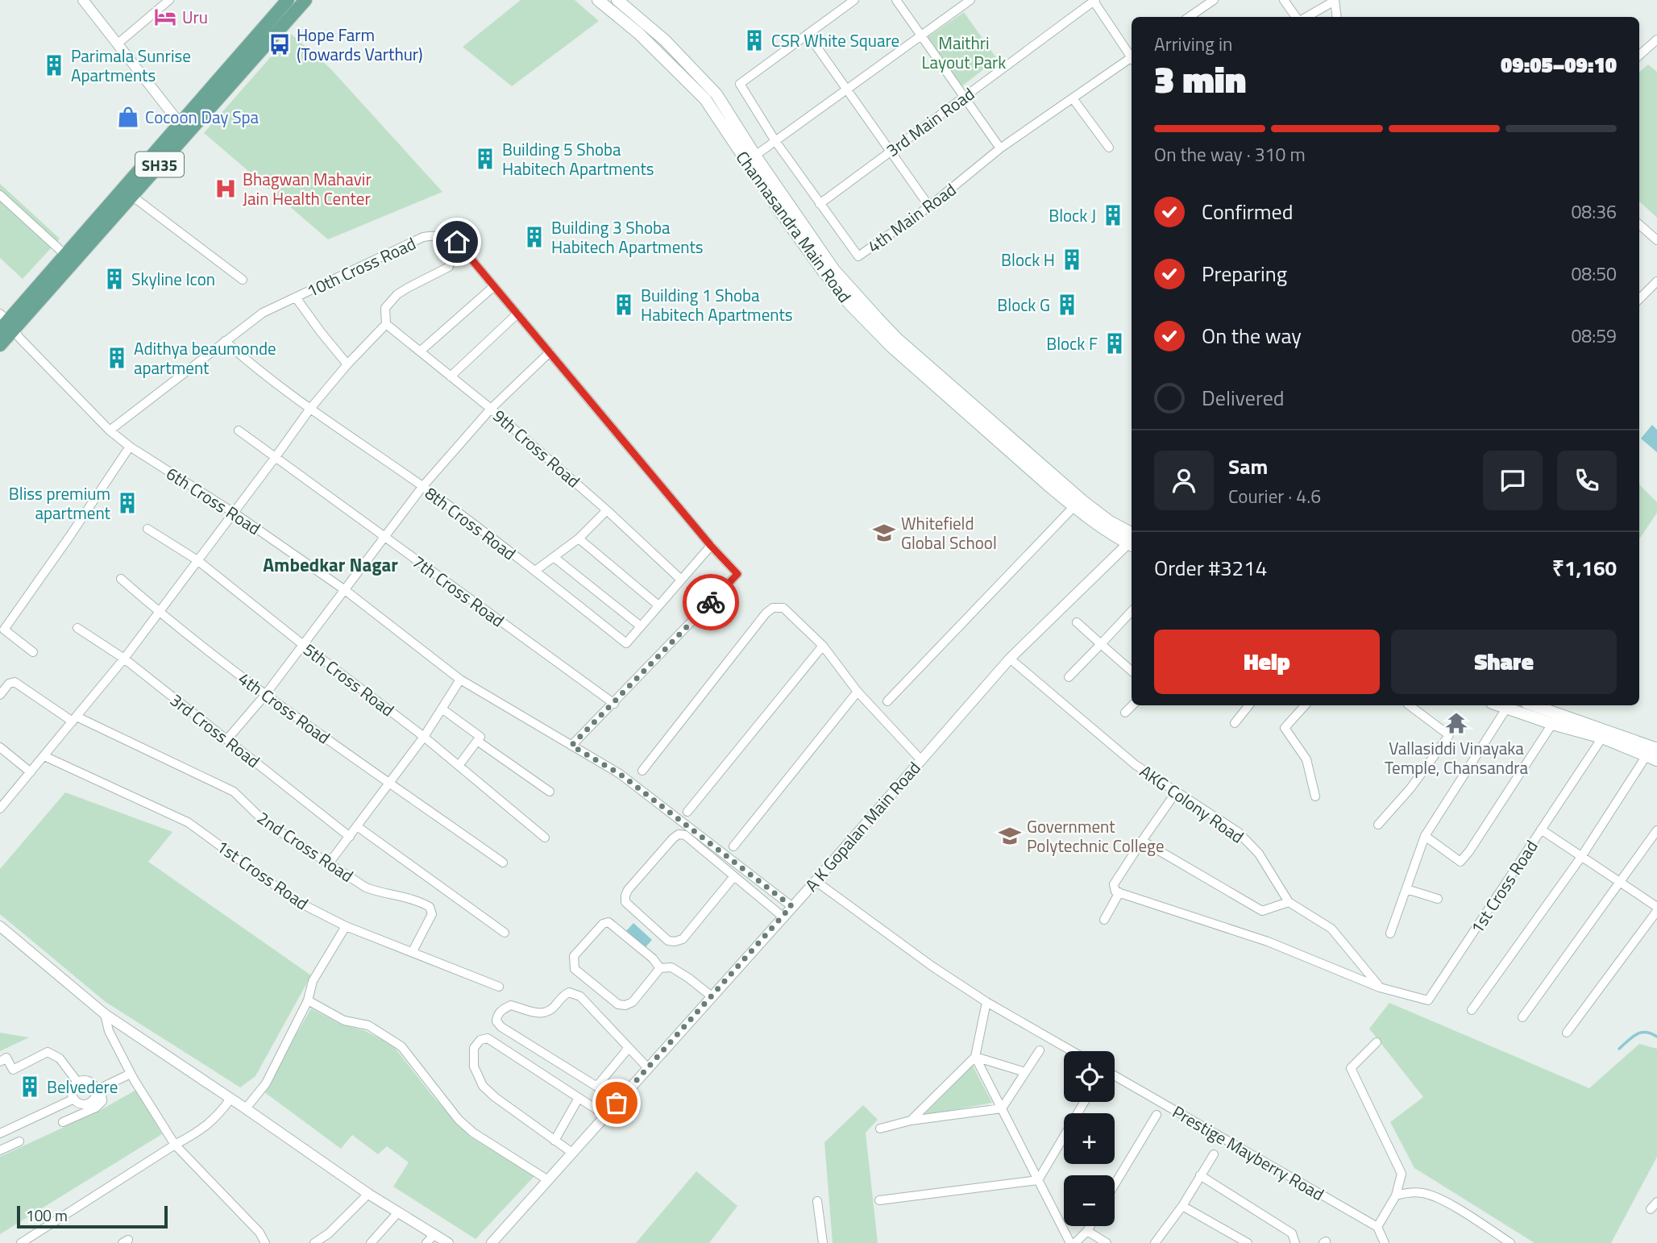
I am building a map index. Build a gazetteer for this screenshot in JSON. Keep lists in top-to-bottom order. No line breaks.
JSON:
{"streets":{"main road":["SH35","Channasandra Main Road"],"street":["3rd Main Road","4th Main Road","10th Cross Road","9th Cross Road","6th Cross Road","8th Cross Road","7th Cross Road","5th Cross Road","4th Cross Road","3rd Cross Road","AKG Colony Road","A K Gopalan Main Road","2nd Cross Road","1st Cross Road","Prestige Mayberry Road"]},"crossings":[["3rd Main Road","4th Main Road"],["SH35","6th Cross Road"],["10th Cross Road","6th Cross Road"],["10th Cross Road","8th Cross Road"],["10th Cross Road","7th Cross Road"],["6th Cross Road","A K Gopalan Main Road"],["AKG Colony Road","A K Gopalan Main Road"],["AKG Colony Road","1st Cross Road"],["2nd Cross Road","1st Cross Road"]],"districts":["Ambedkar Nagar"],"parks":["Maithri Layout Park"],"places":{"hotel":["Uru"],"building":["CSR White Square","Parimala Sunrise Apartments","Building 5 Shoba Habitech Apartments","Block J","Building 3 Shoba Habitech Apartments","Block H","Skyline Icon","Building 1 Shoba Habitech Apartments","Block G","Block F","Adithya beaumonde apartment","Bliss premium apartment","Belvedere"],"bus stop":["Hope Farm (Towards Varthur)"],"shop":["Cocoon Day Spa"],"hospital":["Bhagwan Mahavir Jain Health Center"],"school or university":["Whitefield Global School","Government Polytechnic College"],"temple":["Vallasiddi Vinayaka Temple, Chansandra"]},"scale_bar":"100 m","page":{"heading":["3 min","Arriving in","09:05–09:10"],"panel":["Sam","Courier · 4.6","Order #3214","₹1,160"],"bar":"On the way · 310 m","list":[["Confirmed","08:36"],["Preparing","08:50"],["On the way","08:59"],"Delivered"],"buttons":["Help","Share"],"map_buttons":["+","−"],"scale":"100 m"}}
